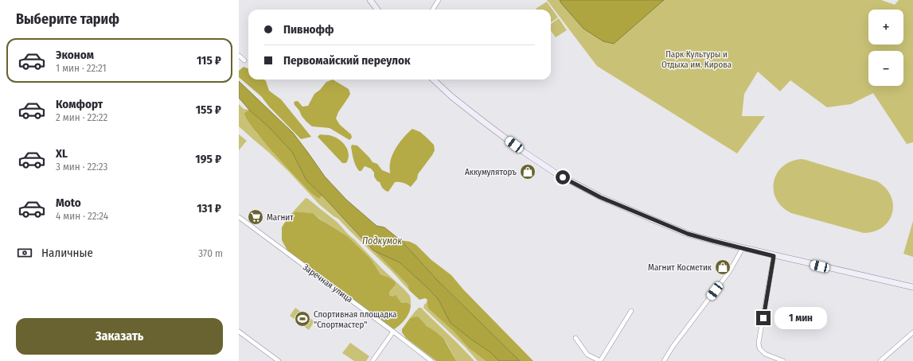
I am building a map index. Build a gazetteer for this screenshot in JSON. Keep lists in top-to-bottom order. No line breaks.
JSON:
{"streets":{"street":["Заречная улица"]},"water":["Подкумок"],"parks":["Парк Культуры и Отдыха им. Кирова"],"places":{"shop":["Аккумуляторъ","Магнит Косметик"],"supermarket":["Магнит"],"sports":["Спортивная площадка \"Спортмастер\""]},"page":{"heading":"Выберите тариф","map_buttons":["+","−"],"banner":["Пивнофф","Первомайский переулок"],"list":[{"name":"Эконом","note":"1 мин · 22:21","value":"115 ₽"},{"name":"Комфорт","note":"2 мин · 22:22","value":"155 ₽"},{"name":"XL","note":"3 мин · 22:23","value":"195 ₽"},{"name":"Moto","note":"4 мин · 22:24","value":"131 ₽"}],"pay":["Наличные","370 m"],"bubble":"1 мин","buttons":"Заказать"}}
